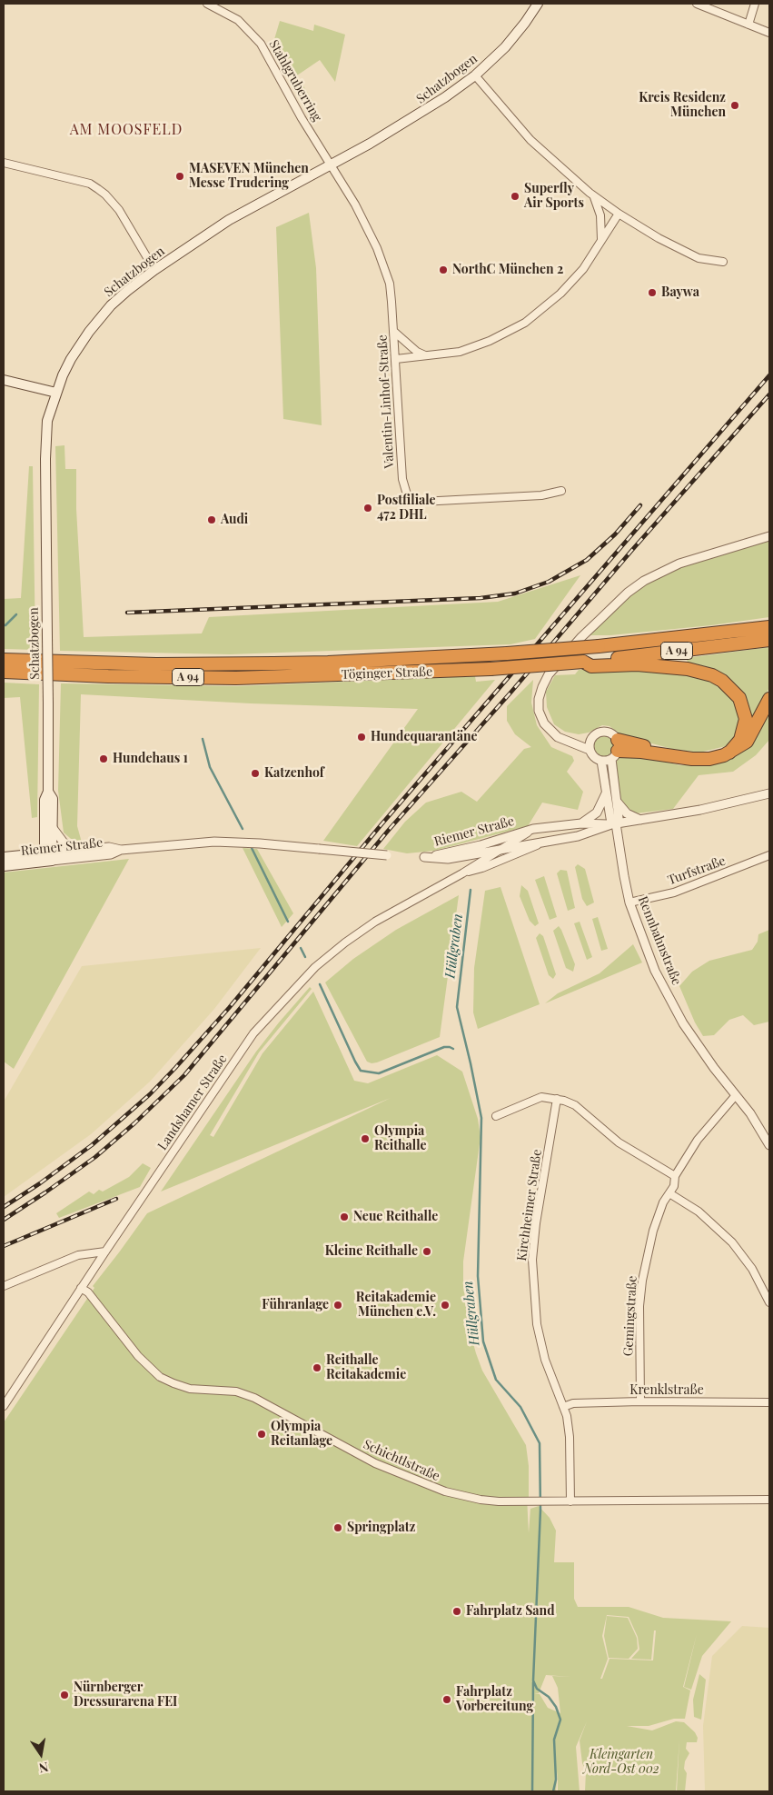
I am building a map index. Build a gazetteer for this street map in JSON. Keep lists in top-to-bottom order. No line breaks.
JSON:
{"streets":{"highway":["A 94","Töginger Straße"],"main road":["Schatzbogen","Riemer Straße"],"street":["Stahlgruberring","Valentin-Linhof-Straße","Turfstraße","Rennbahnstraße","Landshamer Straße","Kirchheimer Straße","Gemingstraße","Krenklstraße","Schichtlstraße"]},"crossings":[["Schatzbogen","Stahlgruberring"],["Schatzbogen","Valentin-Linhof-Straße"],["Schatzbogen","Riemer Straße"],["Stahlgruberring","Valentin-Linhof-Straße"],["Riemer Straße","Rennbahnstraße"],["Riemer Straße","Landshamer Straße"],["Turfstraße","Rennbahnstraße"],["Rennbahnstraße","Gemingstraße"],["Landshamer Straße","Schichtlstraße"],["Kirchheimer Straße","Krenklstraße"],["Kirchheimer Straße","Schichtlstraße"],["Gemingstraße","Krenklstraße"]],"districts":["AM MOOSFELD"],"water":["Hüllgraben"],"parks":["Kleingarten Nord-Ost 002"],"places":["Kreis Residenz München","MASEVEN München Messe Trudering","Superfly Air Sports","NorthC München 2","Baywa","Postfiliale 472 DHL","Audi","Hundequarantäne","Hundehaus 1","Katzenhof","Olympia Reithalle","Neue Reithalle","Kleine Reithalle","Führanlage","Reitakademie München e.V.","Reithalle Reitakademie","Olympia Reitanlage","Springplatz","Fahrplatz Sand","Nürnberger Dressurarena FEI","Fahrplatz Vorbereitung"],"north":"bottom"}
